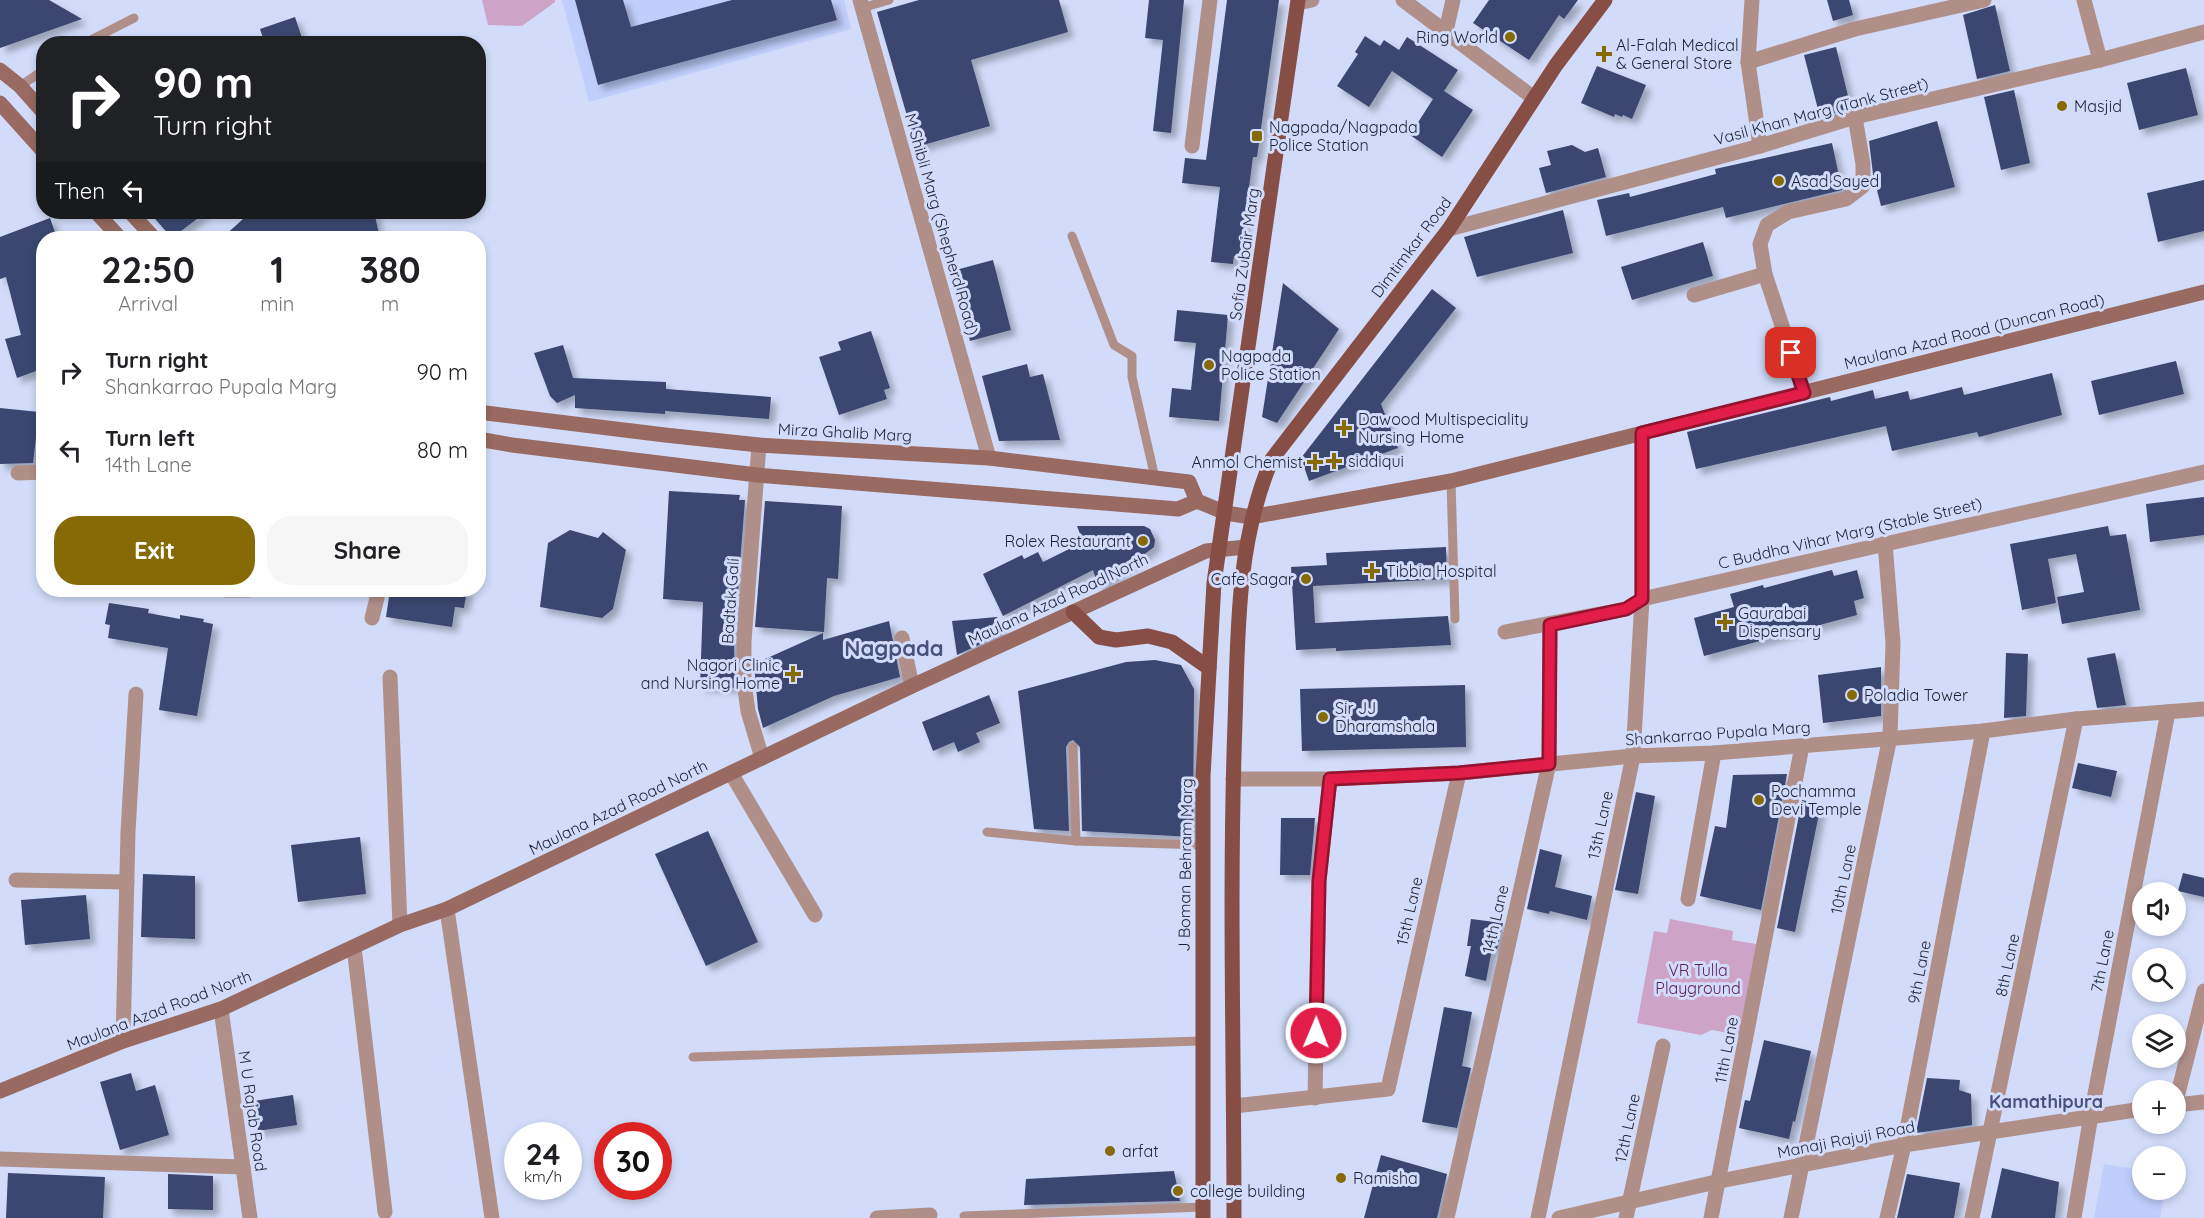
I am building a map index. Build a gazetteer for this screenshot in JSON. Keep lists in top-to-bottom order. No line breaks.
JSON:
{"streets":{"main road":["Dimtimkar Road","Sofia Zubair Marg","Maulana Azad Road (Duncan Road)","Mirza Ghalib Marg","Maulana Azad Road North","J Boman Behram Marg"],"street":["Vasil Khan Marg (Tank Street)","M Shibli Marg (Shepherd Road)","C Buddha Vihar Marg (Stable Street)","Badtak Gali","Shankarrao Pupala Marg","13th Lane","10th Lane","15th Lane","14th Lane","7th Lane","8th Lane","9th Lane","11th Lane","M U Rajab Road","12th Lane","Manaji Rajuji Road"]},"crossings":[["Vasil Khan Marg (Tank Street)","Dimtimkar Road"],["M Shibli Marg (Shepherd Road)","Mirza Ghalib Marg"],["Dimtimkar Road","Maulana Azad Road (Duncan Road)"],["Sofia Zubair Marg","Maulana Azad Road (Duncan Road)"],["Sofia Zubair Marg","Mirza Ghalib Marg"],["Sofia Zubair Marg","J Boman Behram Marg"],["Maulana Azad Road (Duncan Road)","Mirza Ghalib Marg"],["Maulana Azad Road (Duncan Road)","13th Lane"],["Maulana Azad Road (Duncan Road)","J Boman Behram Marg"],["Mirza Ghalib Marg","Badtak Gali"],["Mirza Ghalib Marg","J Boman Behram Marg"],["C Buddha Vihar Marg (Stable Street)","13th Lane"],["C Buddha Vihar Marg (Stable Street)","10th Lane"],["C Buddha Vihar Marg (Stable Street)","14th Lane"],["Maulana Azad Road North","Badtak Gali"],["Maulana Azad Road North","J Boman Behram Marg"],["Maulana Azad Road North","M U Rajab Road"],["Shankarrao Pupala Marg","13th Lane"],["Shankarrao Pupala Marg","10th Lane"],["Shankarrao Pupala Marg","15th Lane"],["Shankarrao Pupala Marg","14th Lane"],["Shankarrao Pupala Marg","7th Lane"],["Shankarrao Pupala Marg","8th Lane"],["Shankarrao Pupala Marg","9th Lane"],["Shankarrao Pupala Marg","11th Lane"],["10th Lane","Manaji Rajuji Road"],["7th Lane","Manaji Rajuji Road"],["8th Lane","Manaji Rajuji Road"],["9th Lane","Manaji Rajuji Road"],["11th Lane","Manaji Rajuji Road"],["12th Lane","Manaji Rajuji Road"]],"districts":["Nagpada","Kamathipura"],"parks":["VR Tulla Playground"],"places":{"other":["Ring World","Masjid","Asad Sayed","Nagpada Police Station","Rolex Restaurant","Cafe Sagar","Poladia Tower","Sir JJ Dharamshala","Pochamma Devi Temple","arfat","Ramisha","college building"],"health":["Al-Falah Medical & General Store","Dawood Multispeciality Nursing Home","siddiqui","Anmol Chemist","Tibbia Hospital","Gaurabai Dispensary","Nagori Clinic and Nursing Home"],"transit":["Nagpada/Nagpada Police Station"]},"page":{"turn":["90 m","Turn right"],"then":"Then","eta":["22:50","Arrival","1","min","380","m"],"list":[{"name":"Turn right","note":"Shankarrao Pupala Marg","value":"90 m"},{"name":"Turn left","note":"14th Lane","value":"80 m"}],"buttons":["Exit","Share"],"map_buttons":["+","−"],"speed":"24 km/h","limit":"30"}}
